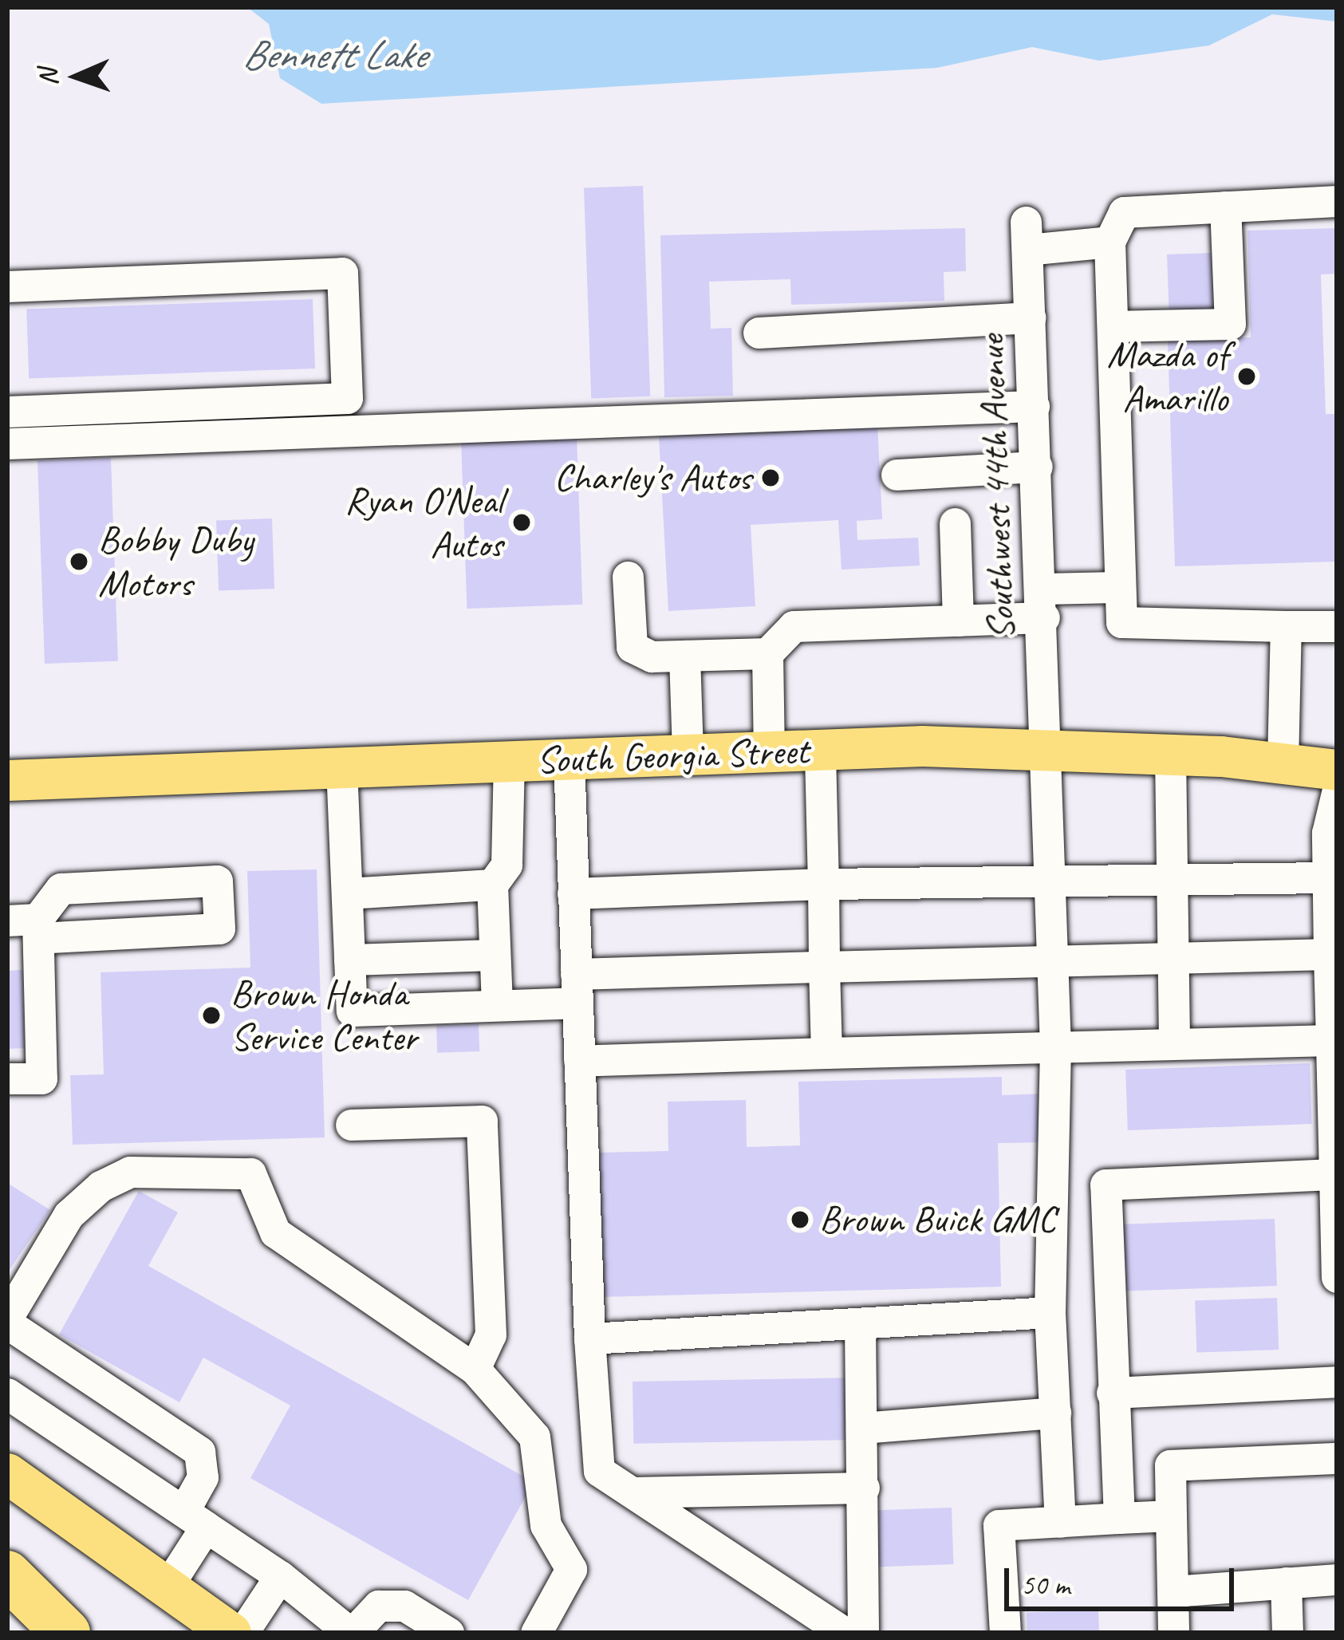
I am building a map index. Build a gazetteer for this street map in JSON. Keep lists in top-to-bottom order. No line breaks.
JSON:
{"streets":{"main road":["South Georgia Street"],"street":["Southwest 44th Avenue"]},"crossings":[["Southwest 44th Avenue","South Georgia Street"]],"water":["Bennett Lake"],"places":["Mazda of Amarillo","Charley's Autos","Ryan O'Neal Autos","Bobby Duby Motors","Brown Honda Service Center","Brown Buick GMC"],"scale_bar":"50 m","north":"left"}
